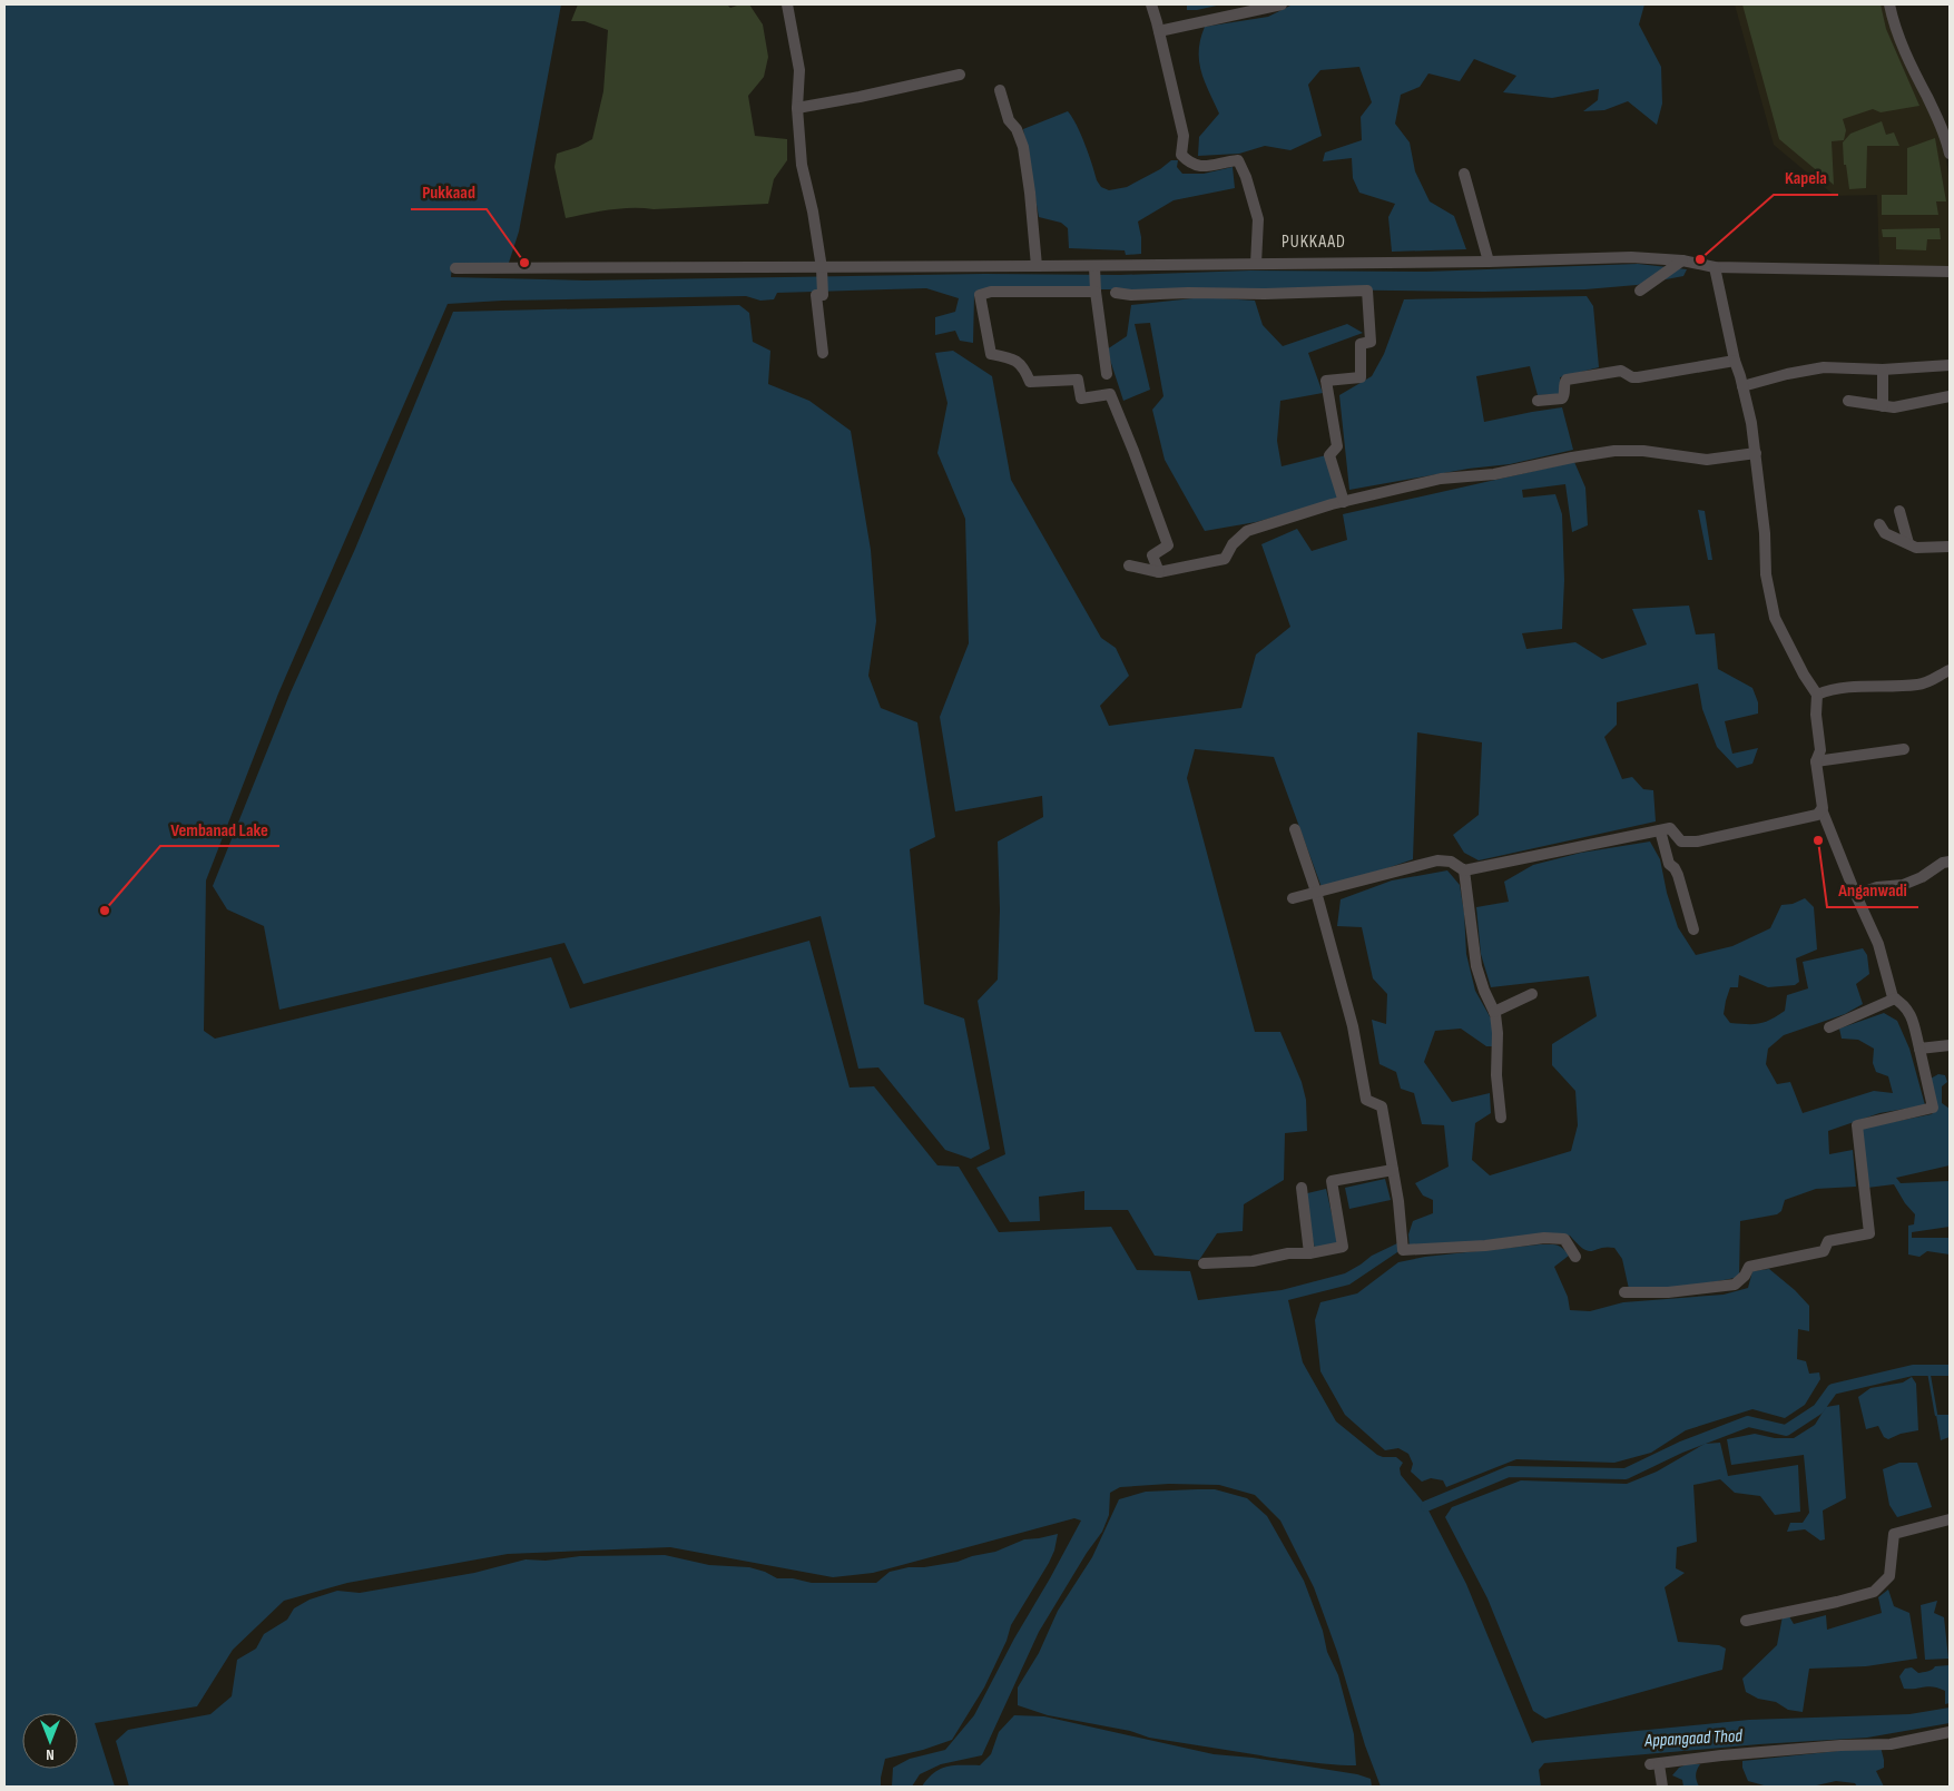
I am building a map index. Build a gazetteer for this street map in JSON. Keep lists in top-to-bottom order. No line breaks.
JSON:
{"districts":["PUKKAAD"],"water":["Appangaad Thod"],"places":["Kapela","Pukkaad","Anganwadi","Vembanad Lake"],"north":"bottom"}
